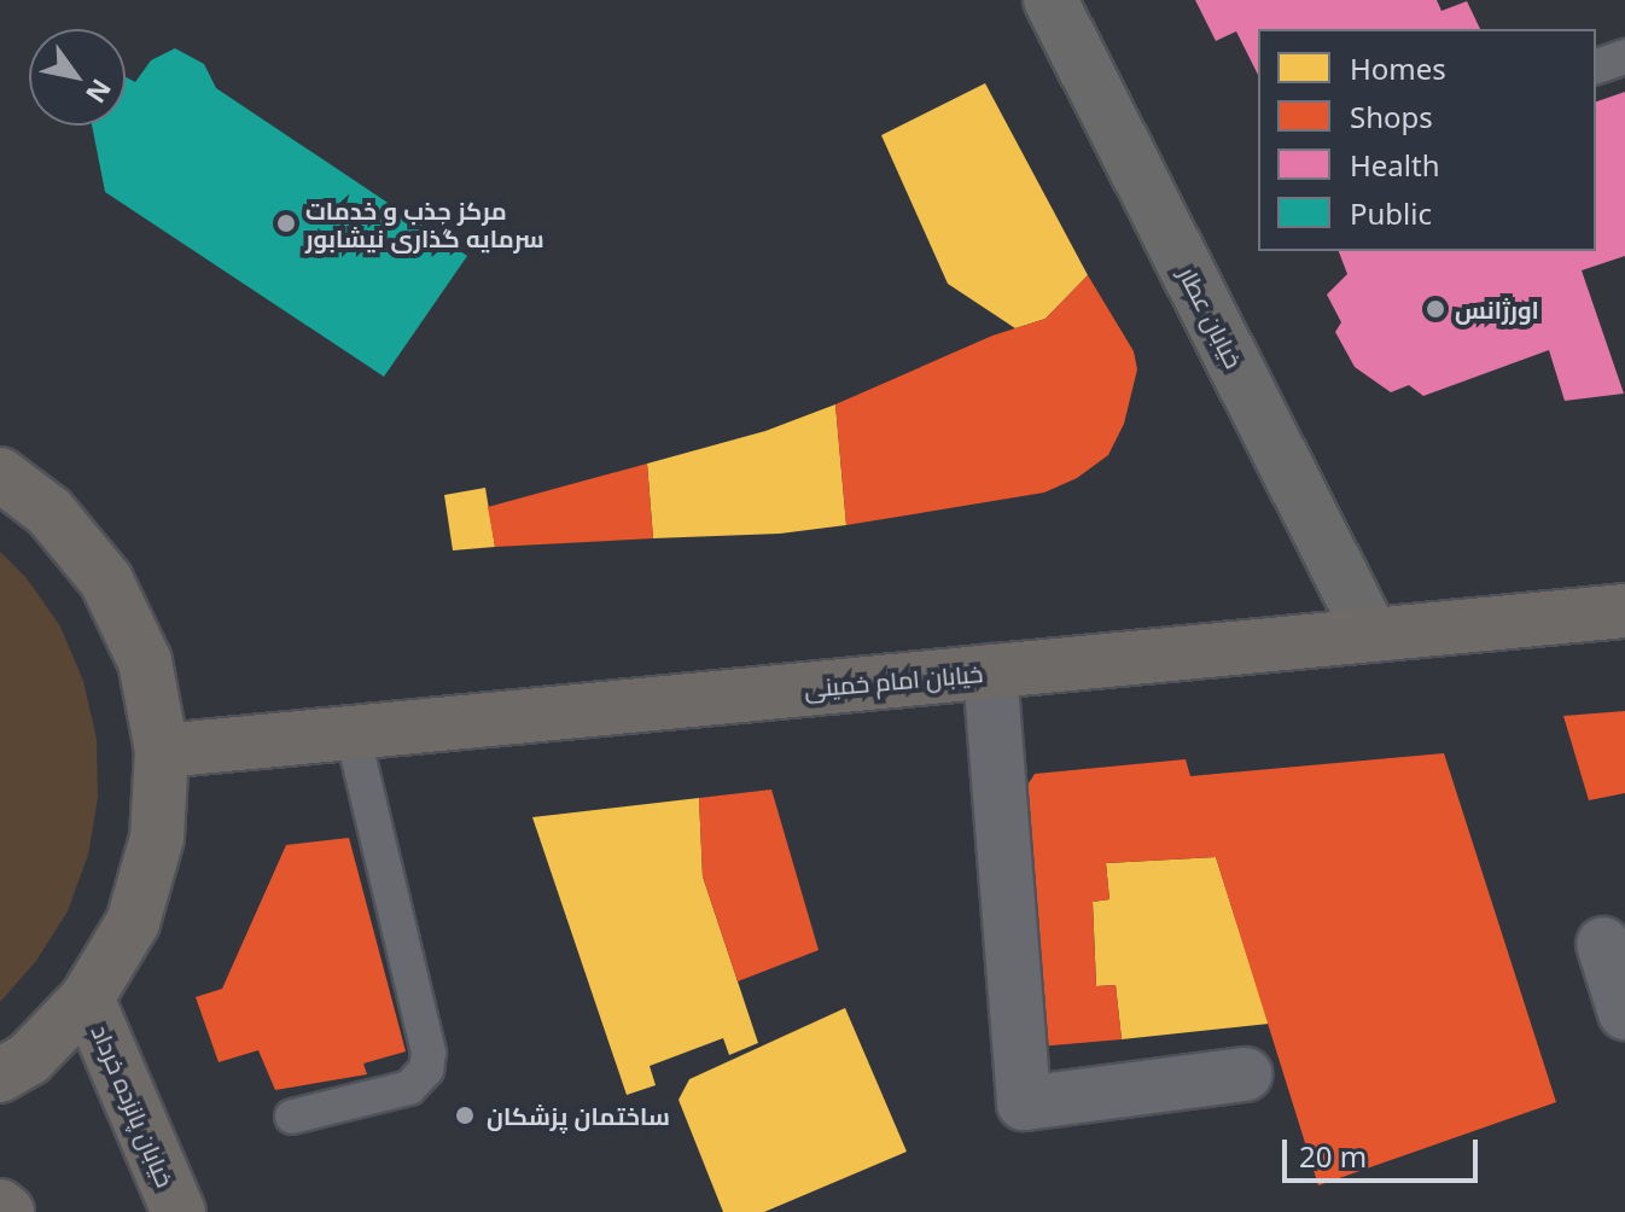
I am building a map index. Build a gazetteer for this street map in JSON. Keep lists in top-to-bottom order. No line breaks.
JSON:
{"streets":{"main road":["خیابان امام خمینی","خیابان پانزده خرداد"],"street":["خیابان عطار"]},"crossings":[["خیابان عطار","خیابان امام خمینی"]],"places":["مرکز جذب و خدمات سرمایه گذاری نیشابور","اورژانس","ساختمان پزشکان"],"legend":["Homes","Shops","Health","Public"],"scale_bar":"20 m","north":"bottom right"}
